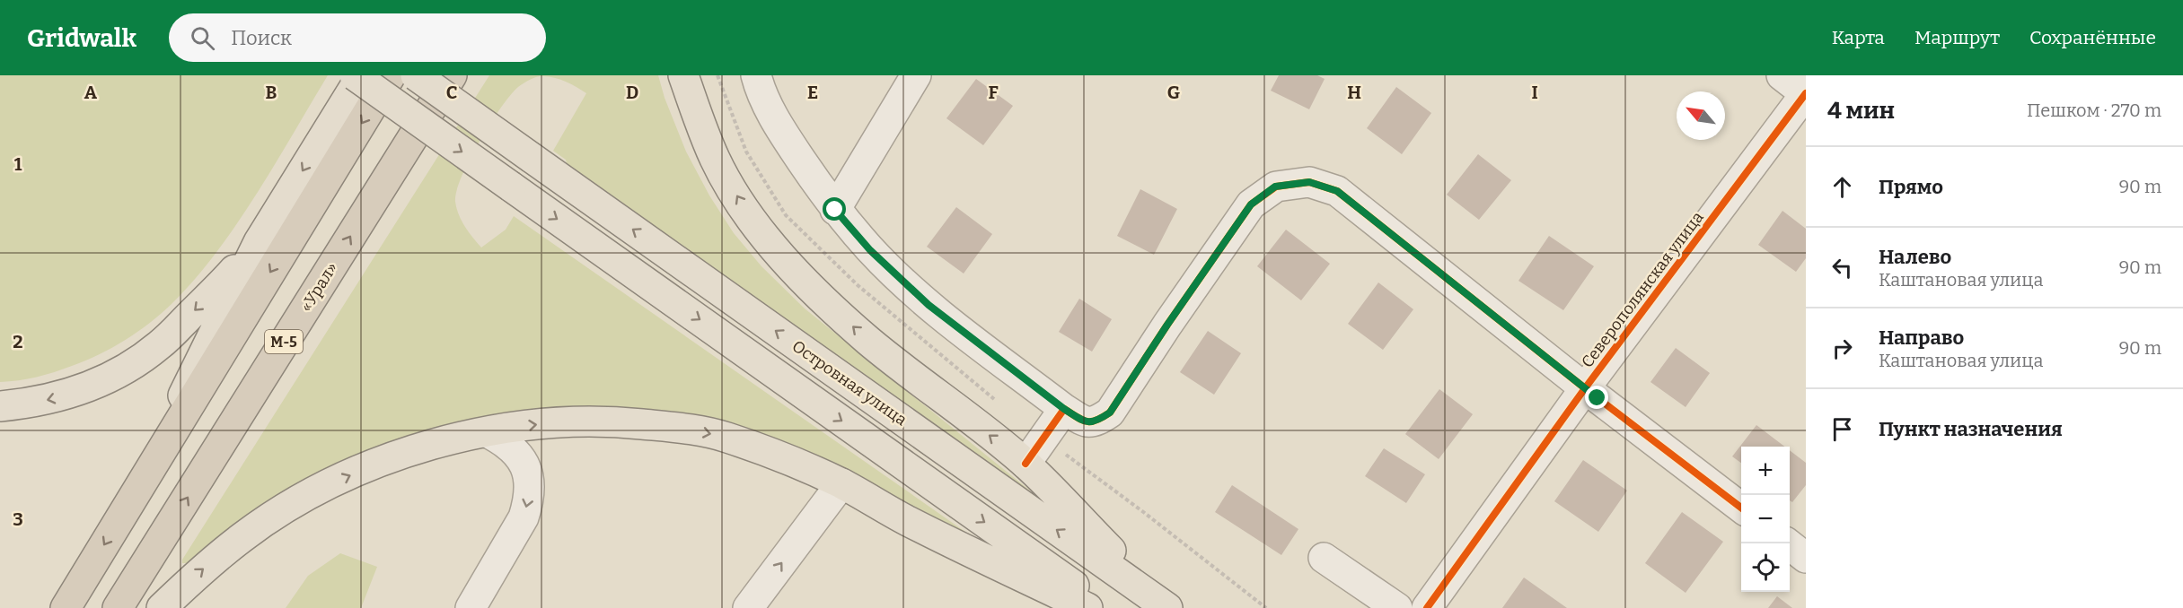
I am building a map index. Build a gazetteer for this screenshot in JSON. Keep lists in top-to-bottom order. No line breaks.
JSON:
{"streets":{"highway":["«Урал»","М-5"],"main road":["Островная улица"],"street":["Северополянская улица"]},"crossings":[["«Урал»","Островная улица"]],"north":"top left","page":{"header":"Gridwalk","search":"Поиск","nav":["Карта","Маршрут","Сохранённые"],"heading":["4 мин","Пешком · 270 m"],"list":[["Прямо","90 m"],["Налево","Каштановая улица","90 m"],["Направо","Каштановая улица","90 m"],"Пункт назначения"],"map_buttons":["+","−"]},"grid":{"columns":["A","B","C","D","E","F","G","H","I"],"rows":["1","2","3"]}}
